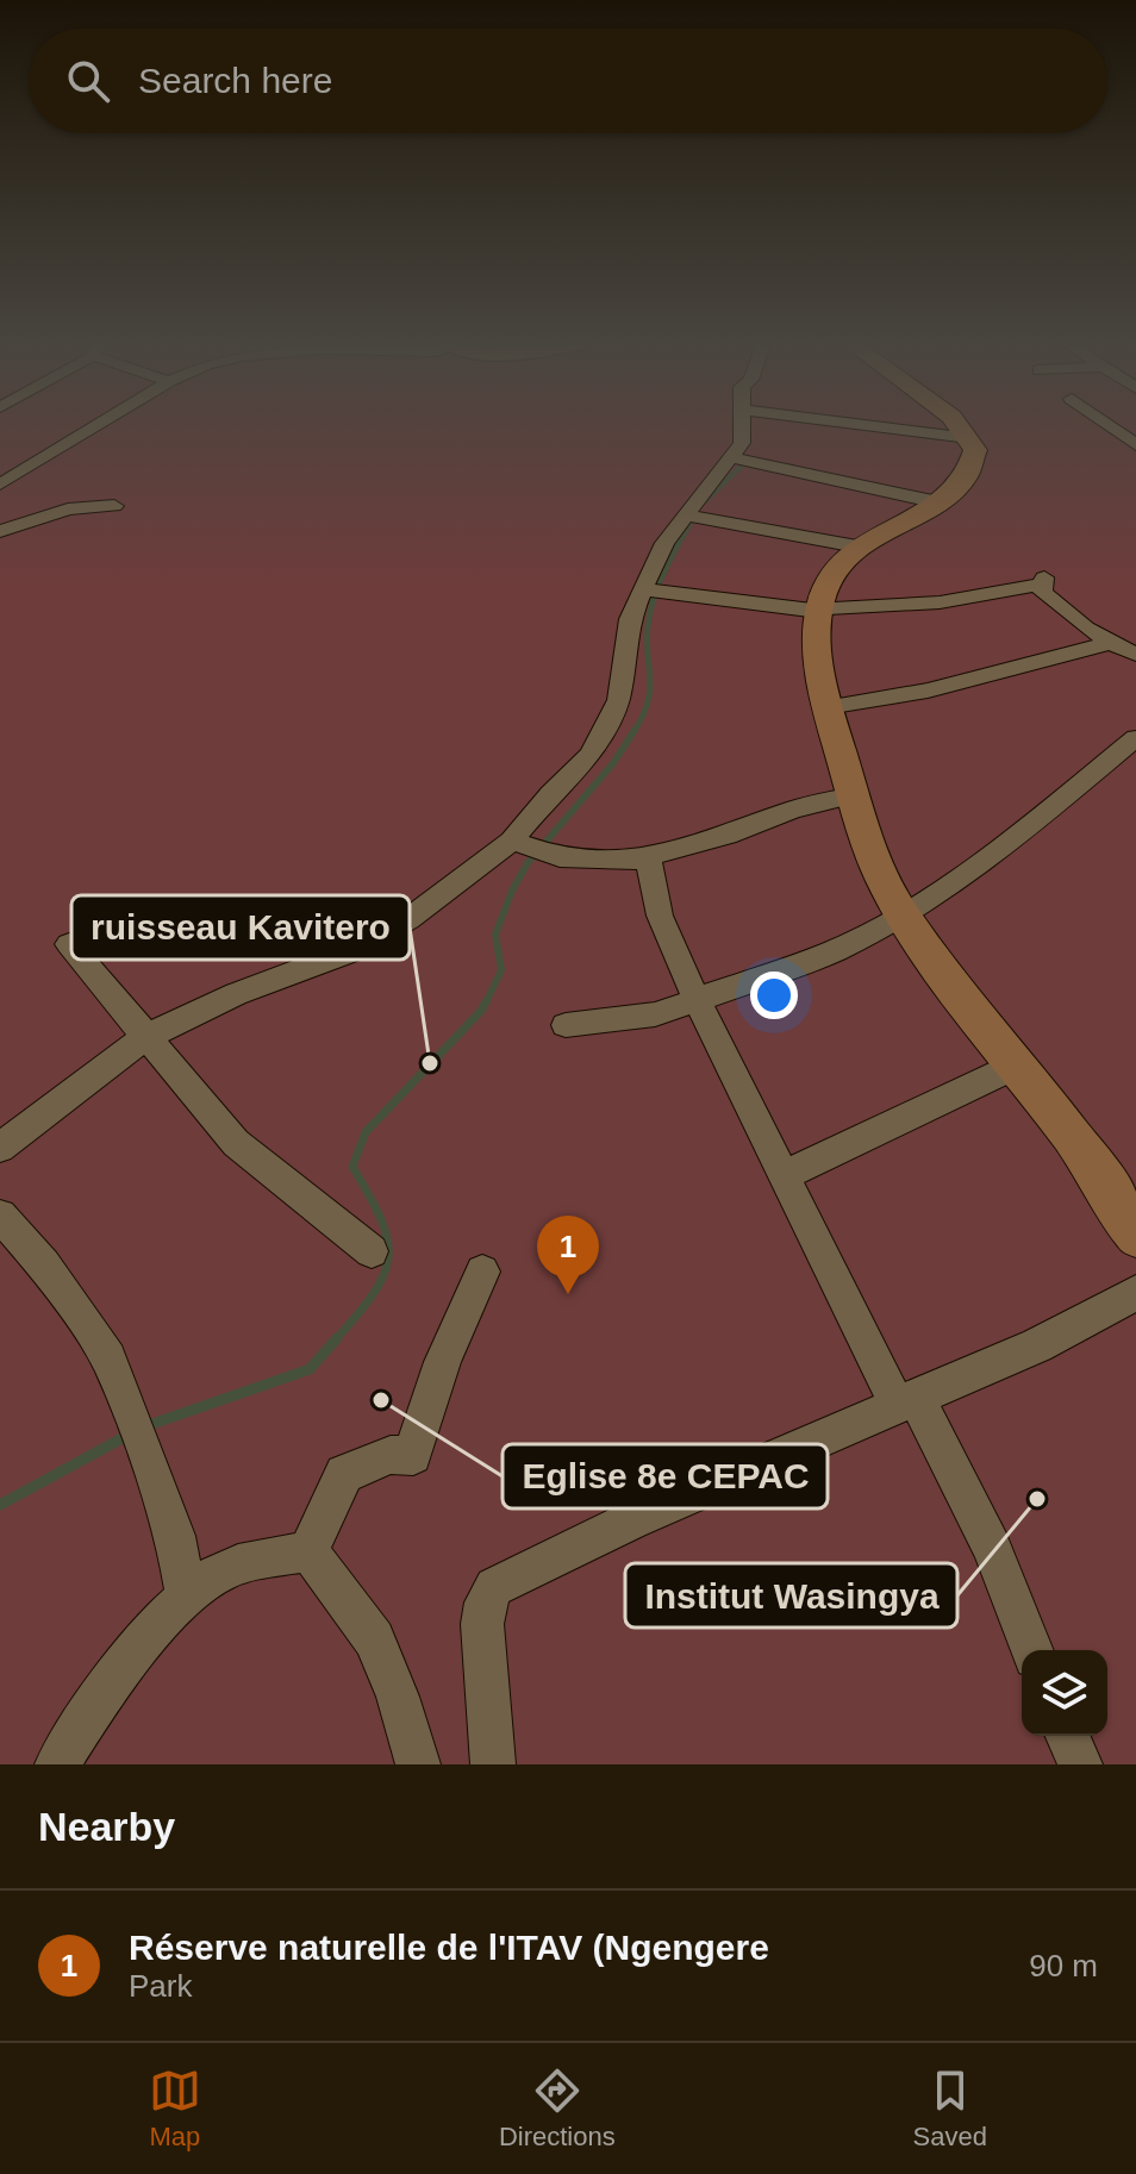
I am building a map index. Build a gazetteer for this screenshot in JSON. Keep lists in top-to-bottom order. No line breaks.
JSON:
{"places":["ruisseau Kavitero","Eglise 8e CEPAC","Institut Wasingya"],"page":{"search":"Search here","pins":"1","heading":"Nearby","list":[{"mark":"1","name":"Réserve naturelle de l'ITAV (Ngengere","note":"Park","value":"90 m"}],"nav":["Map","Directions","Saved"]}}
